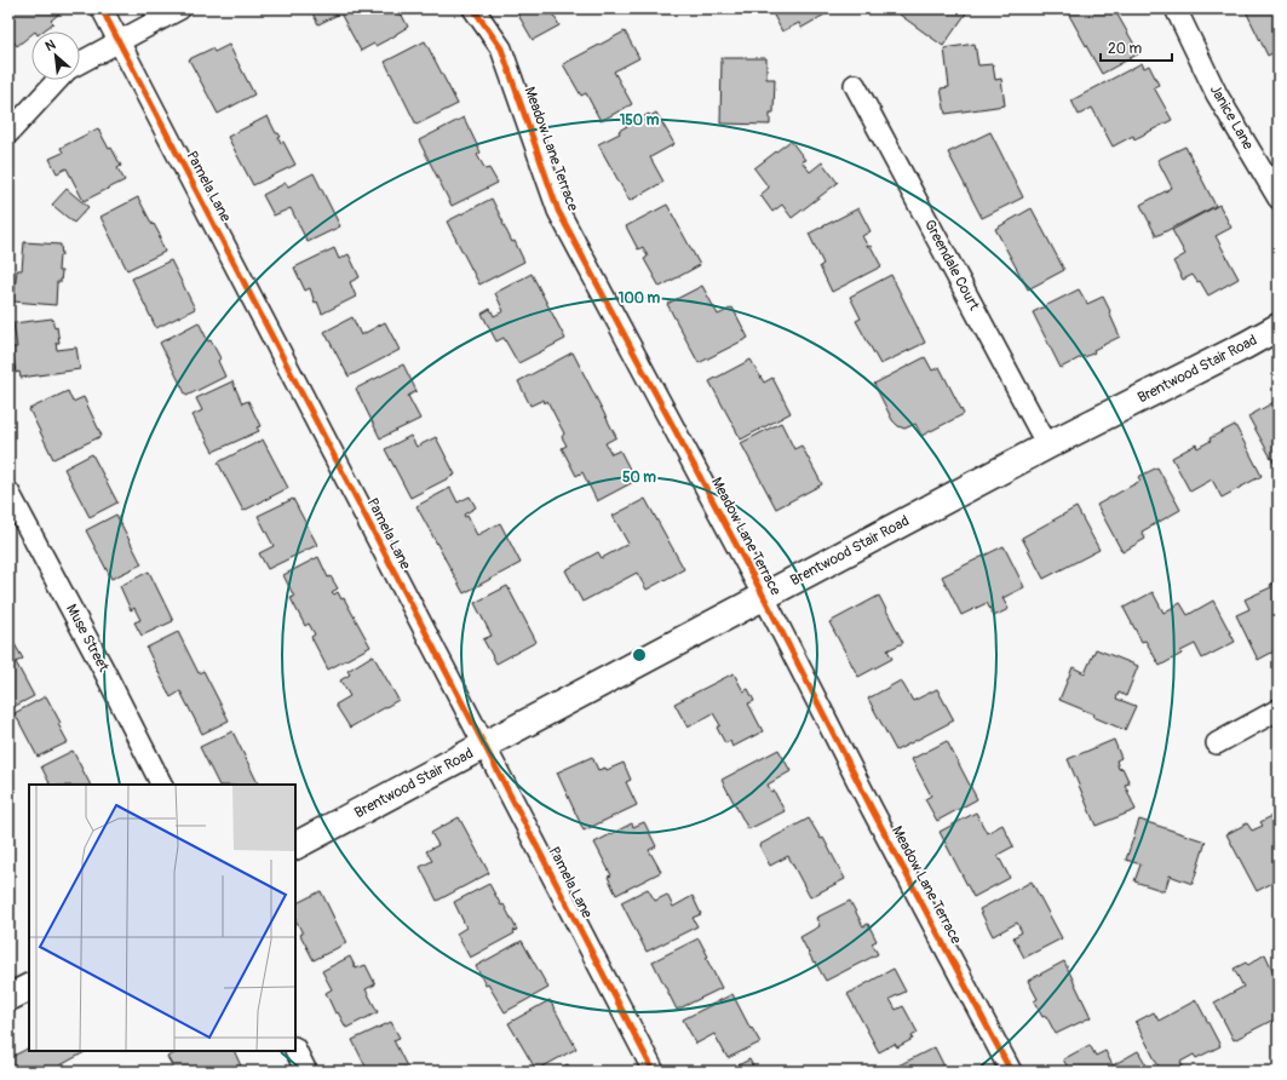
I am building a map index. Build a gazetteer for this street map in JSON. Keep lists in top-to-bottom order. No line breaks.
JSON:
{"streets":{"main road":["Brentwood Stair Road"],"street":["Janice Lane","Meadow Lane Terrace","Pamela Lane","Greendale Court","Muse Street"]},"crossings":[["Meadow Lane Terrace","Brentwood Stair Road"],["Pamela Lane","Brentwood Stair Road"],["Greendale Court","Brentwood Stair Road"]],"scale_bar":"20 m","north":"top left","rings":["150 m","100 m","50 m"]}
